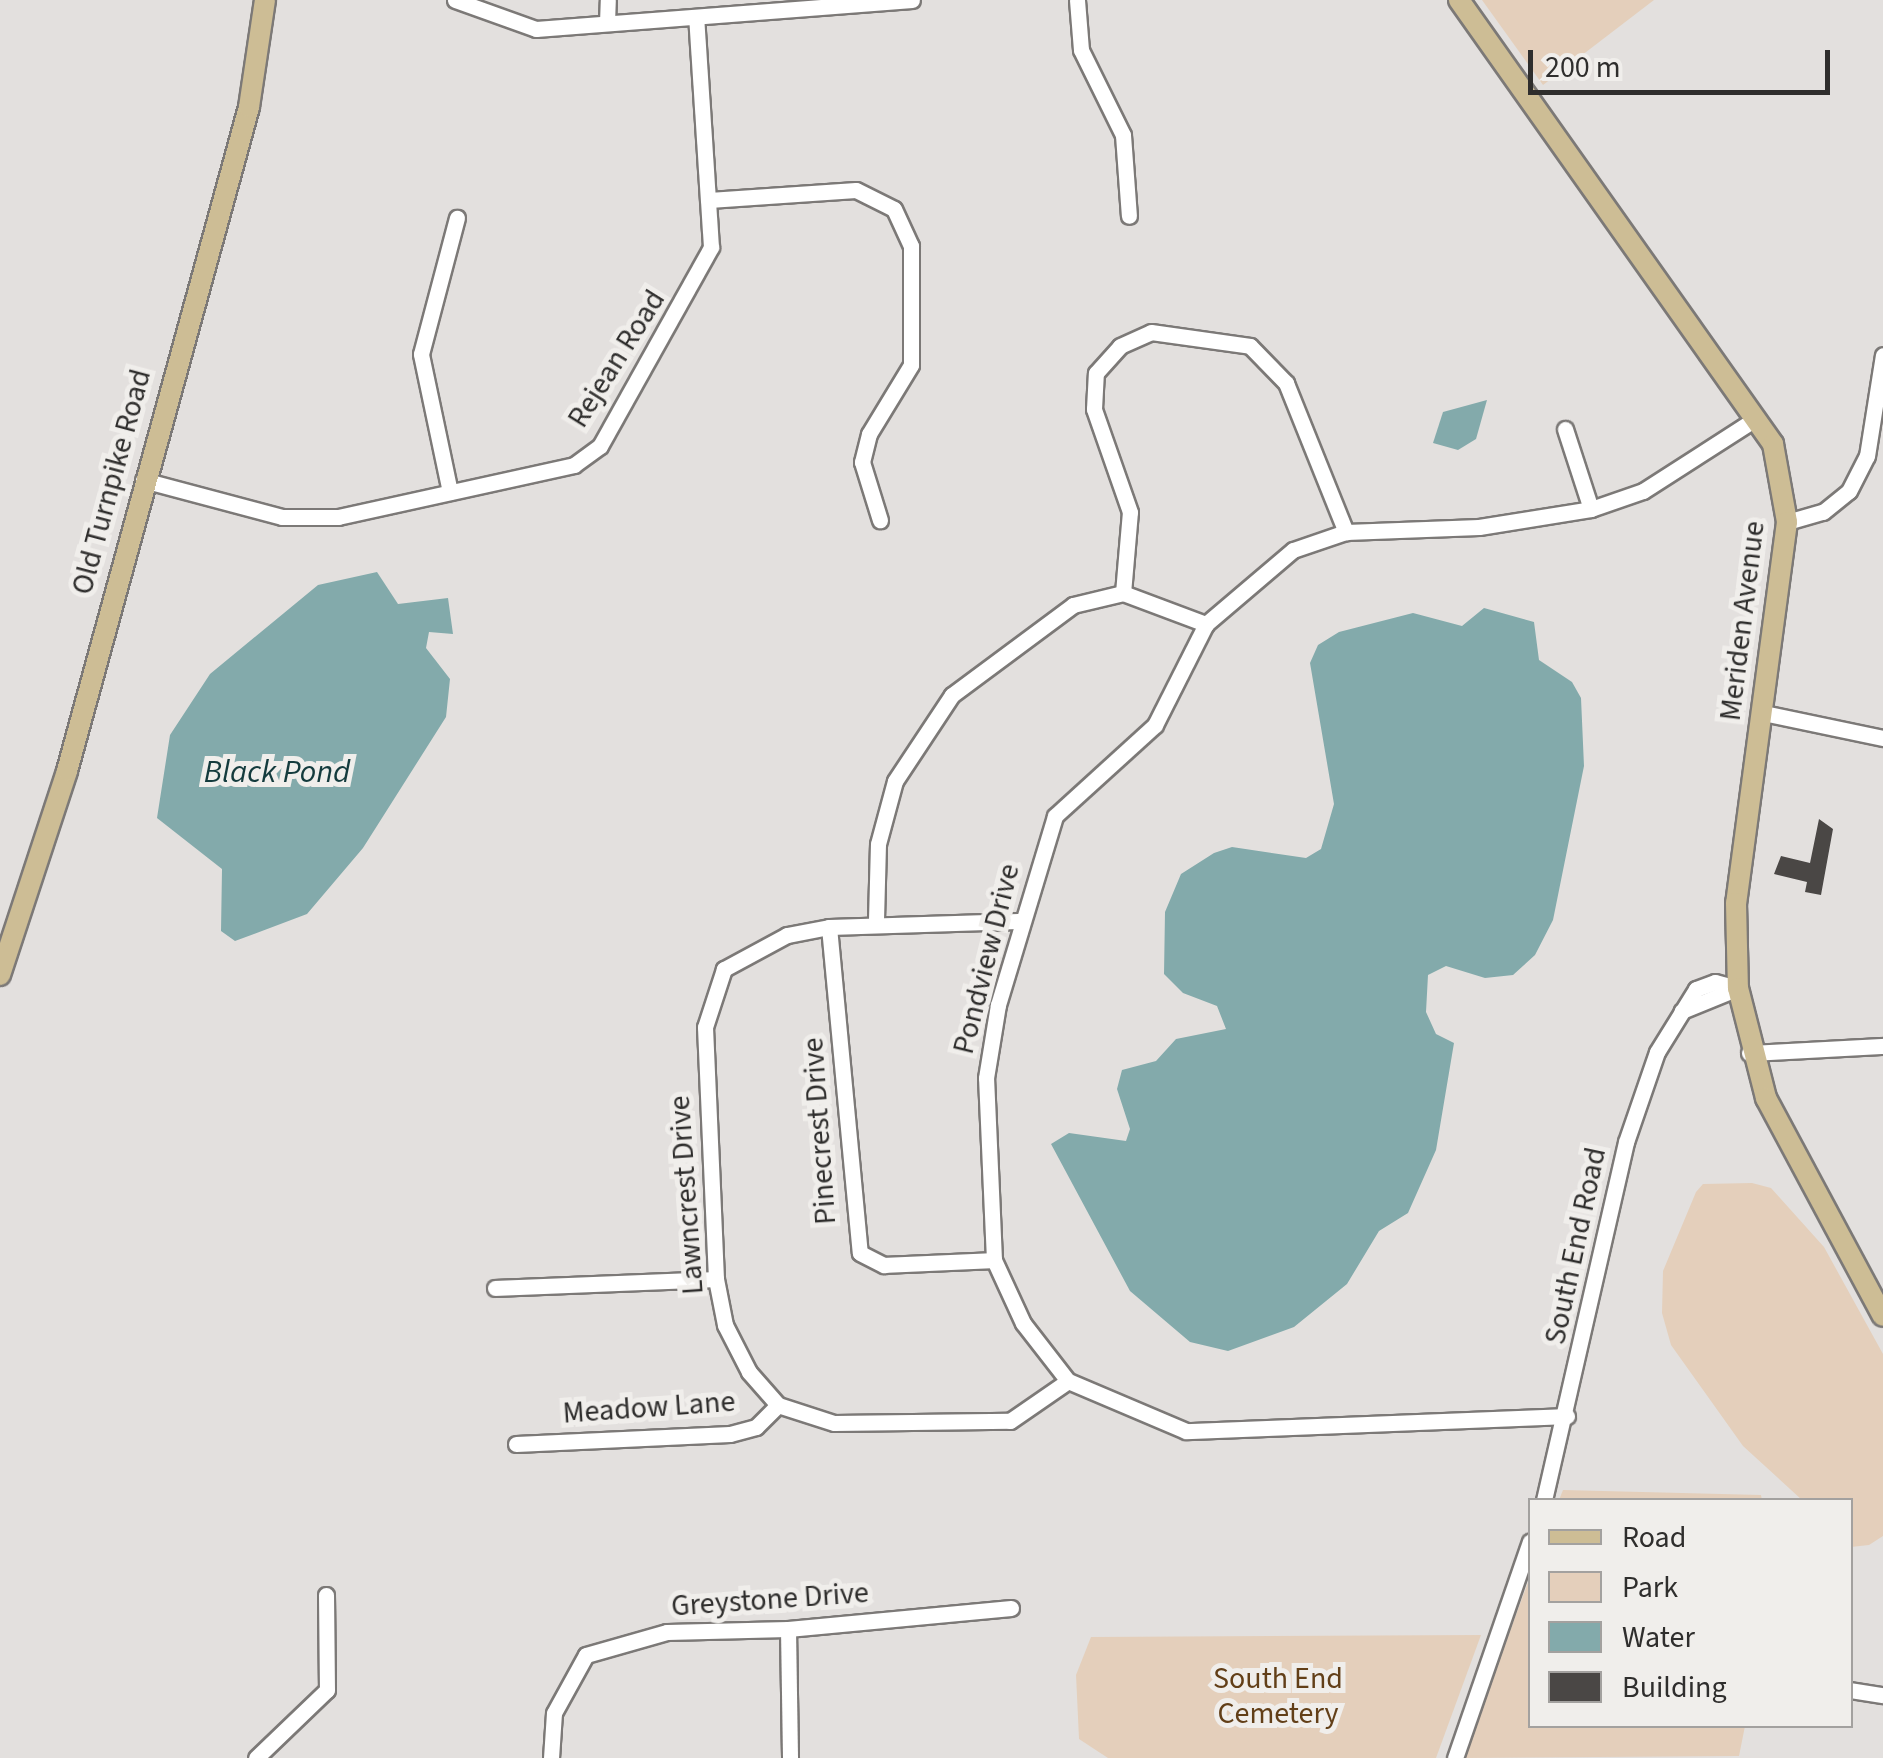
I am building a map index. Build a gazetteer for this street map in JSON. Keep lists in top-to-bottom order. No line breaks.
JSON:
{"streets":{"main road":["Old Turnpike Road","Meriden Avenue"],"street":["Rejean Road","Pondview Drive","Pinecrest Drive","Lawncrest Drive","South End Road","Meadow Lane","Greystone Drive"]},"crossings":[["Rejean Road","Old Turnpike Road"],["Meriden Avenue","Pondview Drive"],["Meriden Avenue","South End Road"],["Pondview Drive","Pinecrest Drive"],["Pondview Drive","Lawncrest Drive"],["Pondview Drive","South End Road"],["Pinecrest Drive","Lawncrest Drive"],["Lawncrest Drive","Meadow Lane"]],"water":["Black Pond"],"parks":["South End Cemetery"],"legend":["Road","Park","Water","Building"],"scale_bar":"200 m"}
